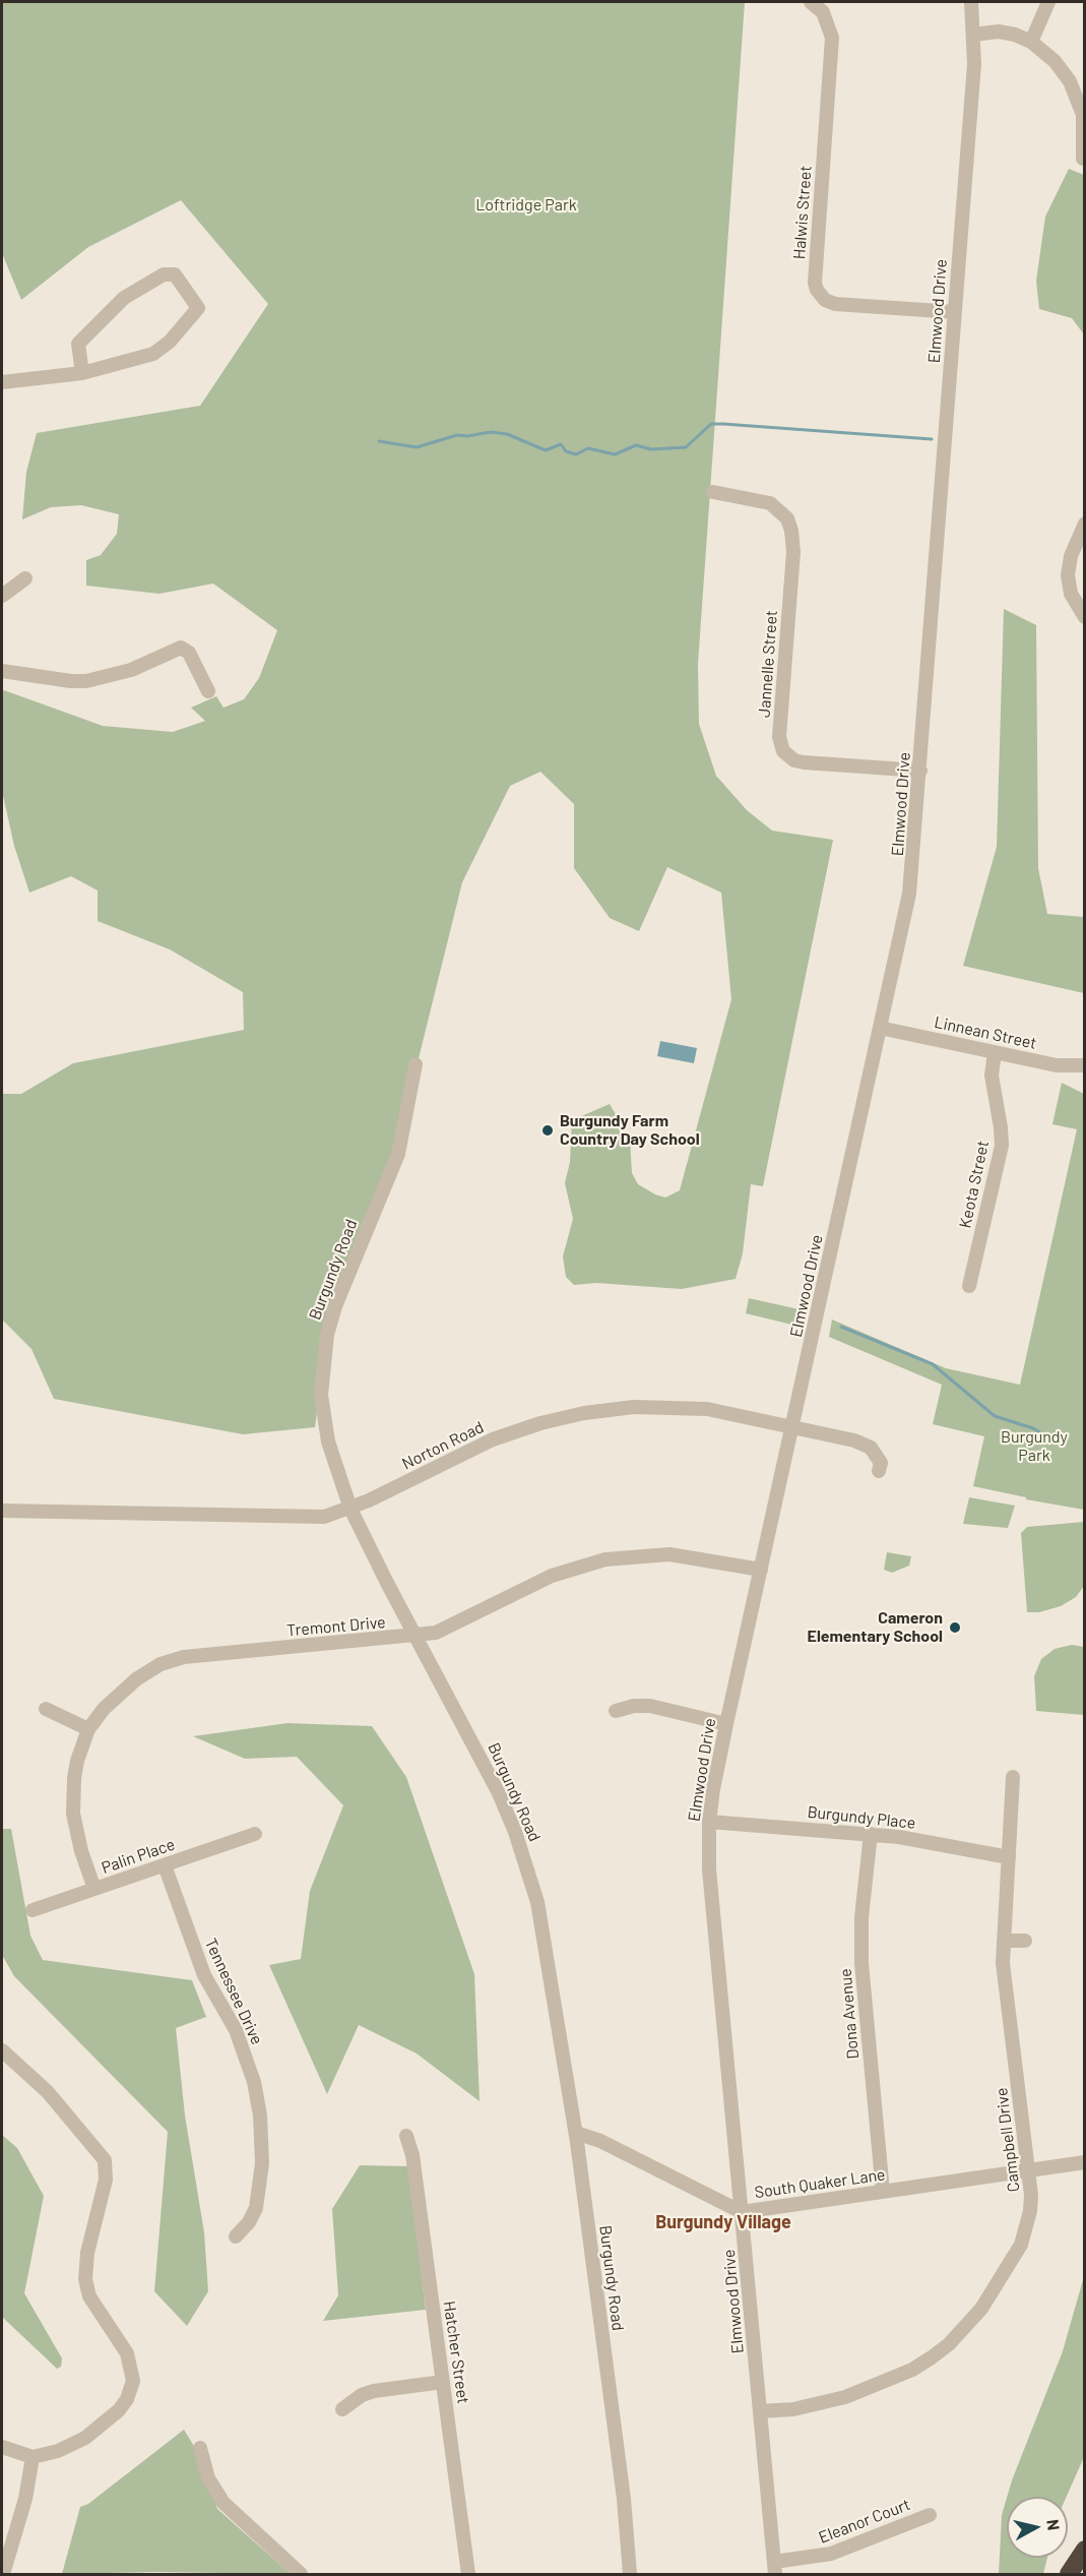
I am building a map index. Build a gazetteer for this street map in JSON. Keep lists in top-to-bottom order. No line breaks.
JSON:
{"streets":{"street":["Halwis Street","Elmwood Drive","Jannelle Street","Linnean Street","Keota Street","Burgundy Road","Norton Road","Tremont Drive","Burgundy Place","Palin Place","Tennessee Drive","Dona Avenue","Campbell Drive","South Quaker Lane","Hatcher Street","Eleanor Court"]},"crossings":[["Halwis Street","Elmwood Drive"],["Elmwood Drive","Jannelle Street"],["Elmwood Drive","Linnean Street"],["Elmwood Drive","Norton Road"],["Elmwood Drive","Tremont Drive"],["Elmwood Drive","Burgundy Place"],["Elmwood Drive","Campbell Drive"],["Elmwood Drive","South Quaker Lane"],["Elmwood Drive","Eleanor Court"],["Linnean Street","Keota Street"],["Burgundy Road","Norton Road"],["Burgundy Road","Tremont Drive"],["Burgundy Road","South Quaker Lane"],["Tremont Drive","Palin Place"],["Burgundy Place","Dona Avenue"],["Burgundy Place","Campbell Drive"],["Palin Place","Tennessee Drive"],["Dona Avenue","South Quaker Lane"],["Campbell Drive","South Quaker Lane"]],"districts":["Burgundy Village"],"parks":["Loftridge Park","Burgundy Park"],"places":["Burgundy Farm Country Day School","Cameron Elementary School"],"north":"right"}
